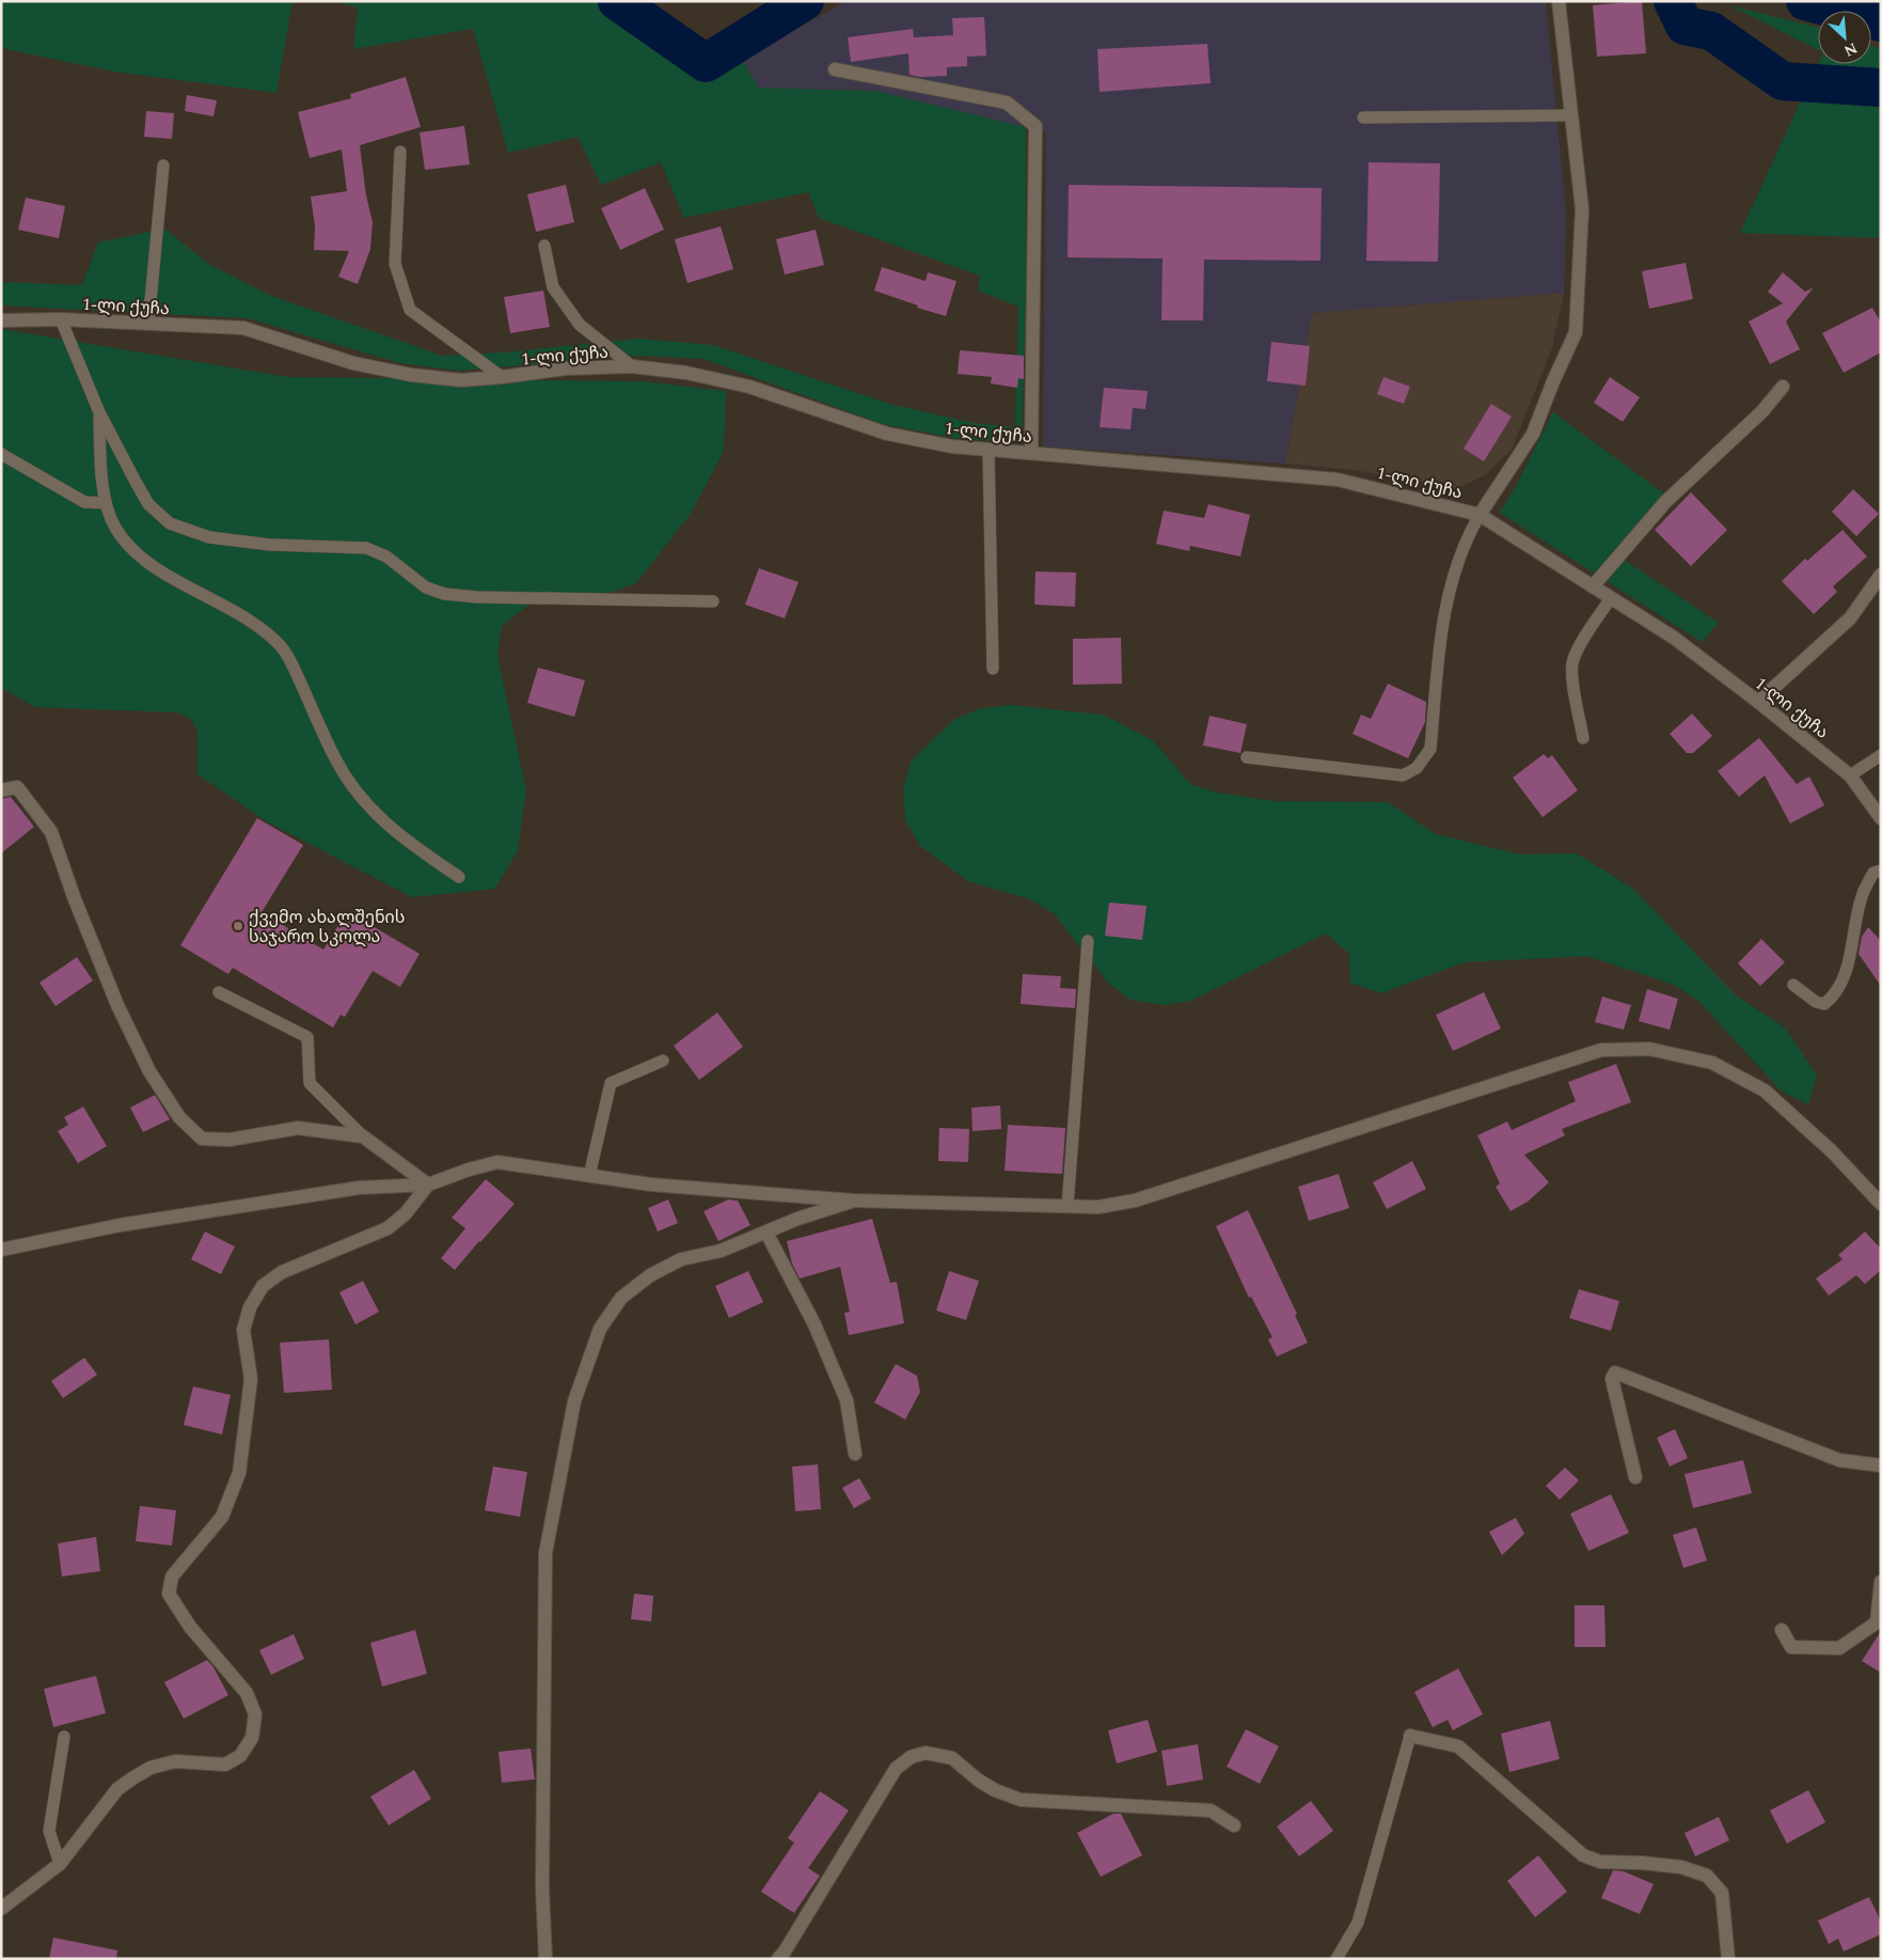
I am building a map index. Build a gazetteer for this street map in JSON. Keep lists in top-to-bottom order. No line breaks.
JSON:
{"streets":{"street":["1-ლი ქუჩა"]},"places":["ქვემო ახალშენის საჯარო სკოლა"],"north":"bottom right"}
